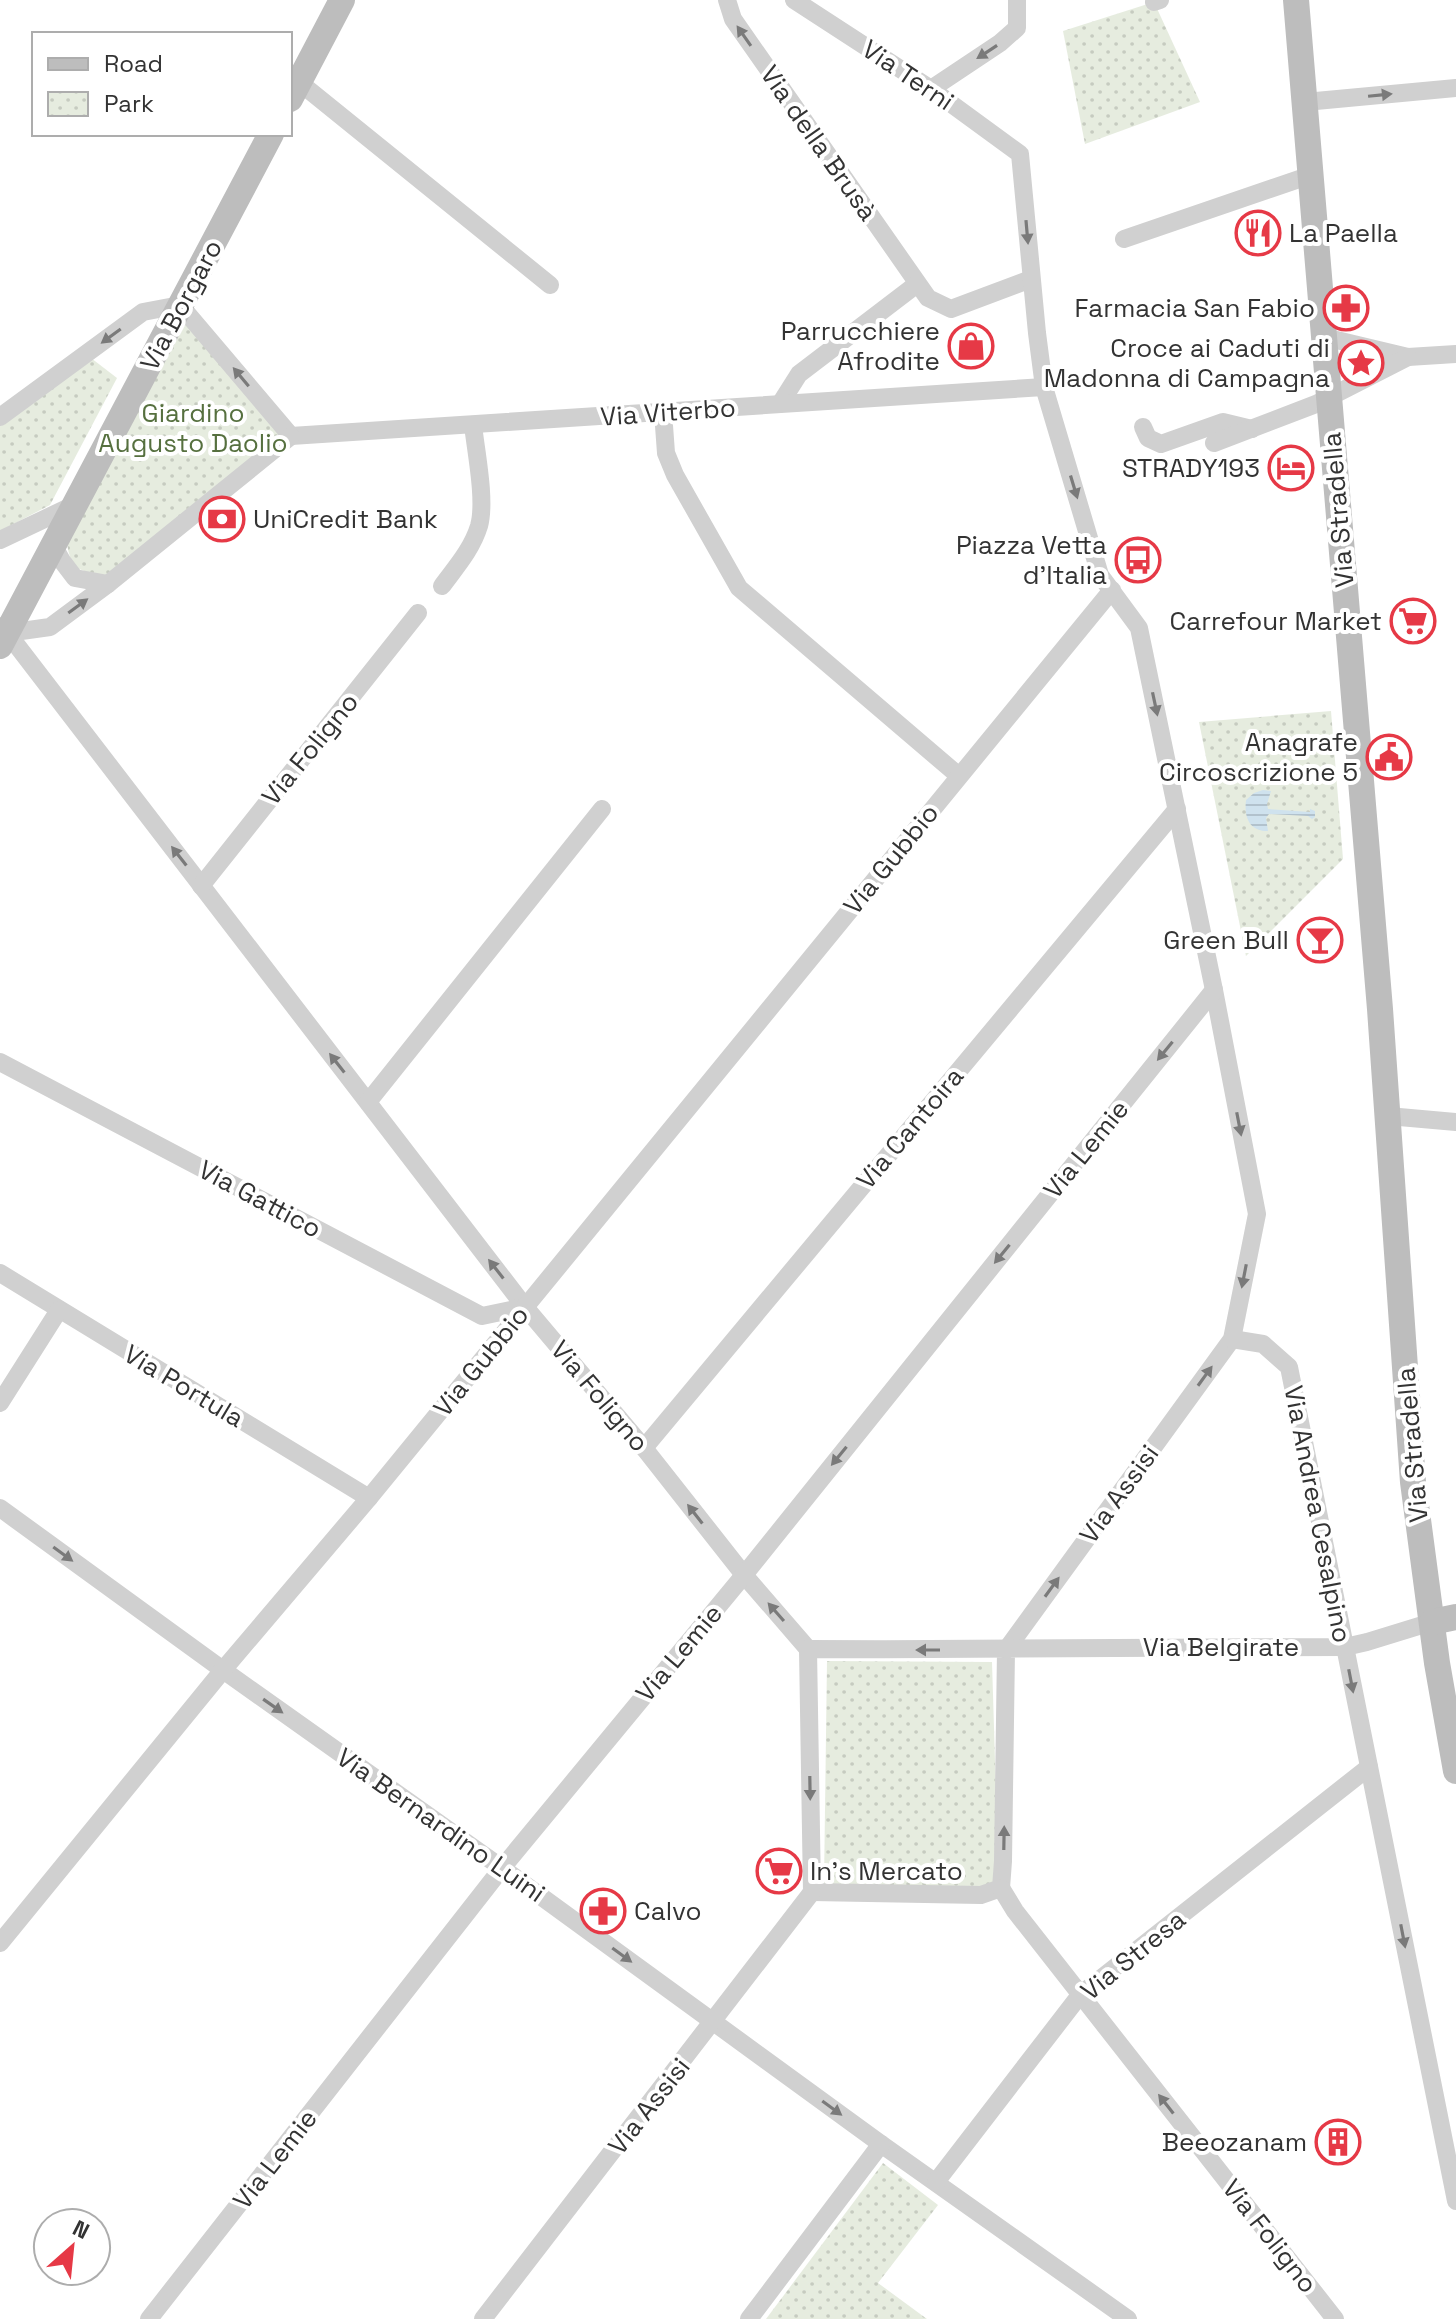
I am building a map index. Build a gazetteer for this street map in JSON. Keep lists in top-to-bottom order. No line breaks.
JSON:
{"streets":{"street":["Via Terni","Via della Brusà","Via Borgaro","Via Viterbo","Via Stradella","Via Foligno","Via Gubbio","Via Cantoira","Via Lemie","Via Gattico","Via Portula","Via Assisi","Via Andrea Cesalpino","Via Belgirate","Via Bernardino Luini","Via Stresa"]},"crossings":[["Via Terni","Via della Brusà"],["Via Borgaro","Via Foligno"],["Via Stradella","Via Belgirate"],["Via Foligno","Via Gubbio"],["Via Foligno","Via Cantoira"],["Via Foligno","Via Lemie"],["Via Foligno","Via Gattico"],["Via Foligno","Via Belgirate"],["Via Foligno","Via Stresa"],["Via Gubbio","Via Gattico"],["Via Gubbio","Via Portula"],["Via Gubbio","Via Bernardino Luini"],["Via Lemie","Via Bernardino Luini"],["Via Assisi","Via Andrea Cesalpino"],["Via Assisi","Via Belgirate"],["Via Assisi","Via Bernardino Luini"],["Via Andrea Cesalpino","Via Belgirate"],["Via Andrea Cesalpino","Via Stresa"],["Via Bernardino Luini","Via Stresa"]],"one_way":["Via Terni","Via della Brusà","Via Foligno","Via Lemie","Via Assisi","Via Andrea Cesalpino","Via Bernardino Luini"],"parks":["Giardino Augusto Daolio"],"places":{"restaurant":["La Paella"],"pharmacy":["Farmacia San Fabio","Calvo"],"shop":["Parrucchiere Afrodite"],"place":["Croce ai Caduti di Madonna di Campagna"],"hotel":["STRADY193"],"bank":["UniCredit Bank"],"bus stop":["Piazza Vetta d'Italia"],"supermarket":["Carrefour Market","In's Mercato"],"public building":["Anagrafe Circoscrizione 5"],"bar":["Green Bull"],"building":["Beeozanam"]},"legend":["Road","Park"],"north":"top right"}
